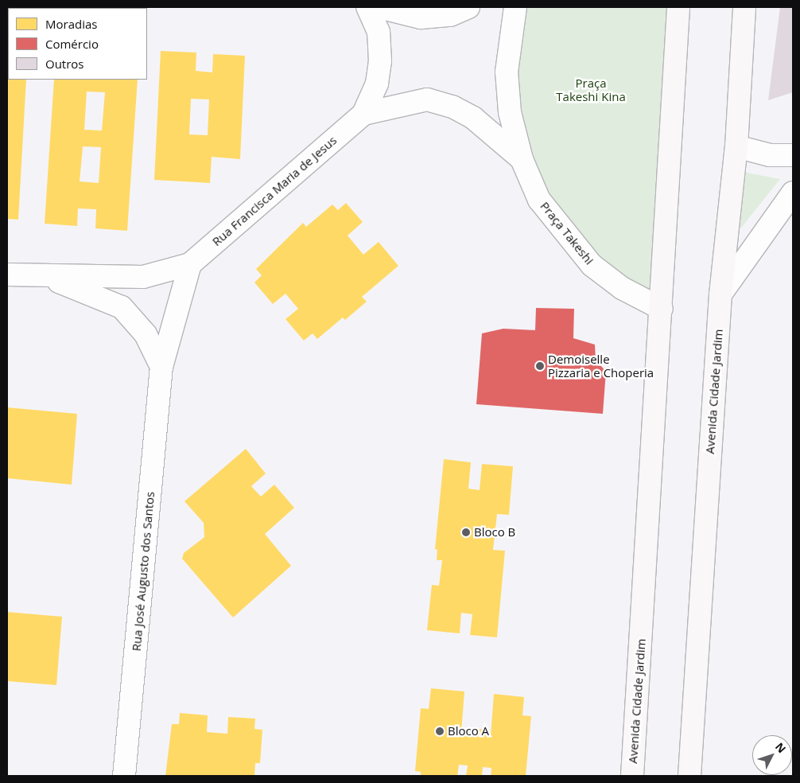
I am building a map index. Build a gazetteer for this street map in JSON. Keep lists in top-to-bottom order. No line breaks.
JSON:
{"streets":{"main road":["Avenida Cidade Jardim"],"street":["Rua Francisca Maria de Jesus","Praça Takeshi","Rua José Augusto dos Santos"]},"crossings":[["Rua Francisca Maria de Jesus","Praça Takeshi"],["Rua Francisca Maria de Jesus","Rua José Augusto dos Santos"],["Praça Takeshi","Avenida Cidade Jardim"]],"parks":["Praça Takeshi Kina"],"places":["Demoiselle Pizzaria e Choperia","Bloco B","Bloco A"],"legend":["Moradias","Comércio","Outros"],"north":"top right"}
